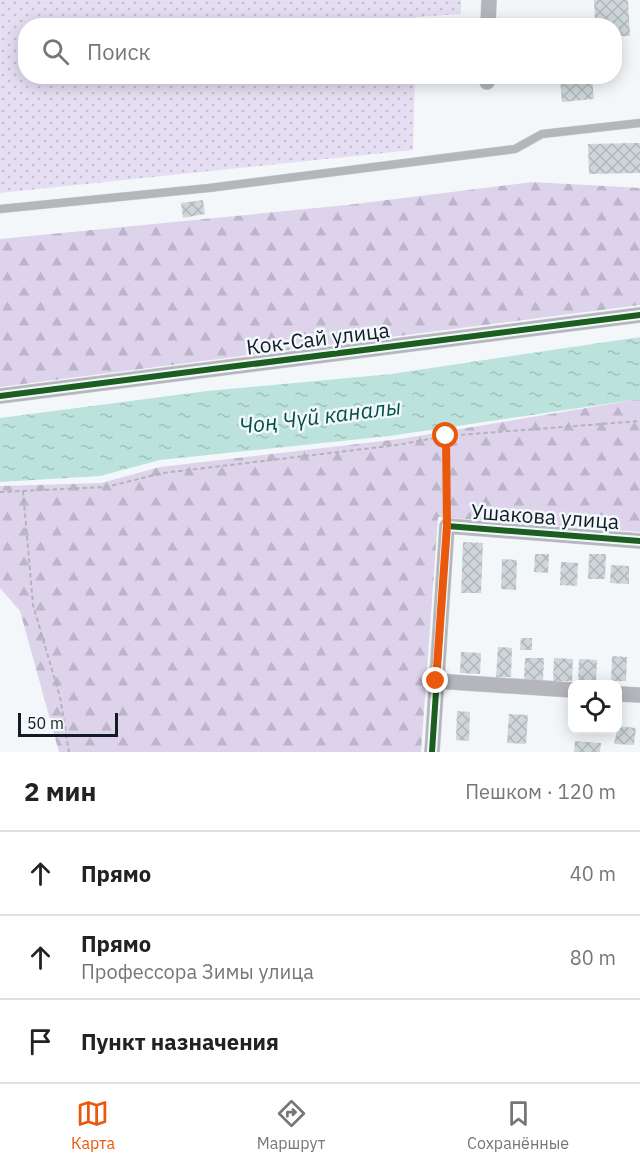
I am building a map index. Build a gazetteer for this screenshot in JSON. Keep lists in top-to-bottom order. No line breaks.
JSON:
{"streets":{"street":["Кок-Сай улица","Ушакова улица"]},"water":["Чоң Чүй каналы"],"scale_bar":"50 m","page":{"search":"Поиск","scale":"50 m","heading":["2 мин","Пешком · 120 m"],"list":[["Прямо","40 m"],["Прямо","Профессора Зимы улица","80 m"],"Пункт назначения"],"nav":["Карта","Маршрут","Сохранённые"]}}
